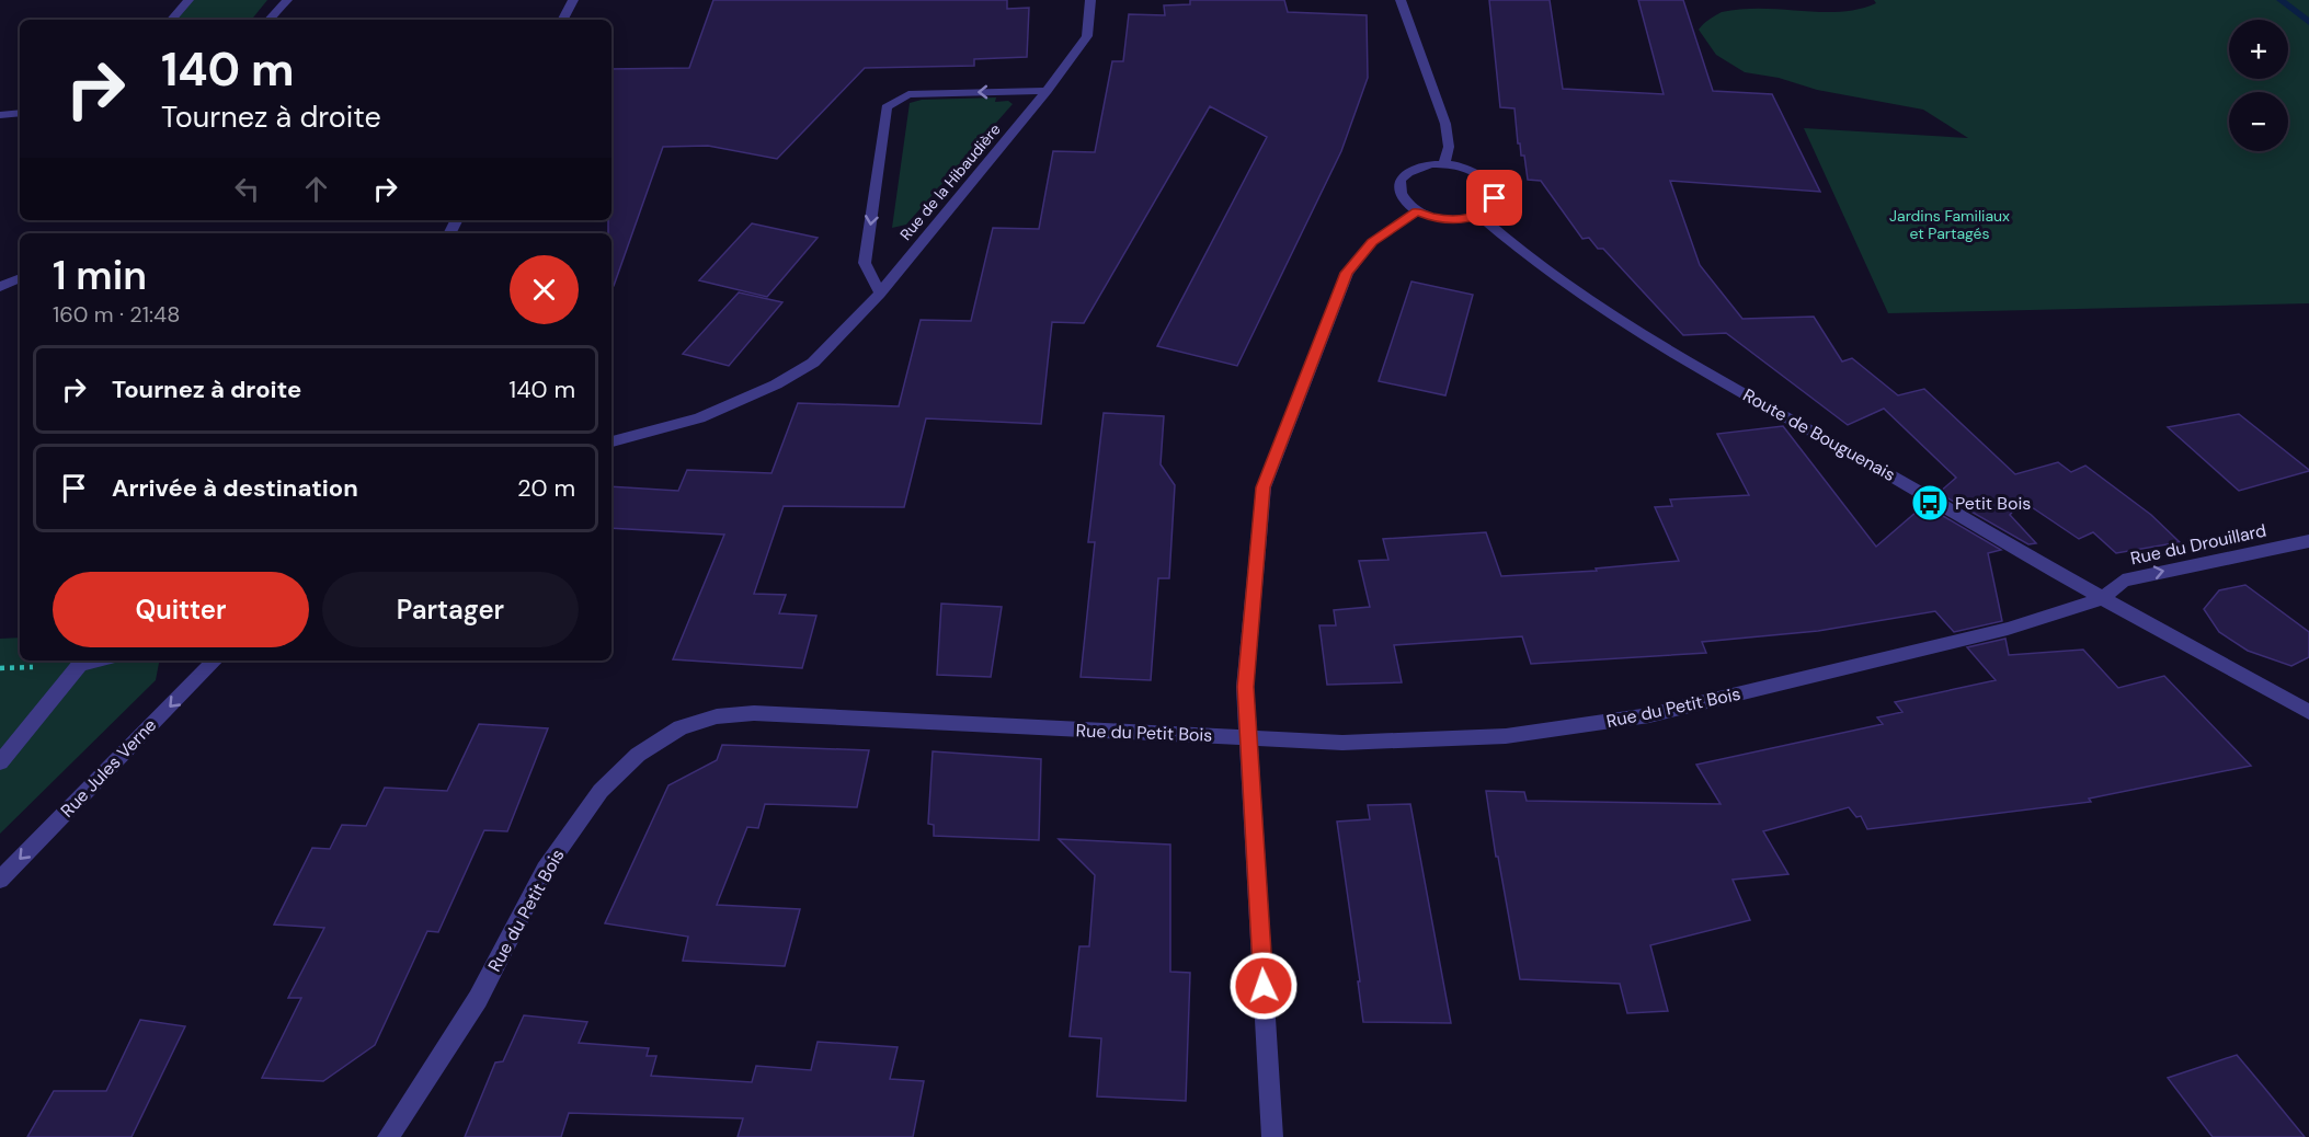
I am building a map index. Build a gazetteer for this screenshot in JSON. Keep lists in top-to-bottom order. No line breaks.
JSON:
{"streets":{"street":["Rue de la Hibaudière","Route de Bouguenais","Rue du Drouillard","Rue du Petit Bois","Rue Jules Verne"]},"crossings":[["Route de Bouguenais","Rue du Drouillard"],["Route de Bouguenais","Rue du Petit Bois"],["Rue du Drouillard","Rue du Petit Bois"]],"one_way":["Rue du Drouillard"],"parks":["Jardins Familiaux et Partagés"],"places":{"bus stop":["Petit Bois"]},"page":{"map_buttons":["+","−"],"turn":["140 m","Tournez à droite"],"heading":["1 min","160 m · 21:48"],"list":[{"name":"Tournez à droite","value":"140 m"},{"name":"Arrivée à destination","value":"20 m"}],"buttons":["Quitter","Partager"]}}
